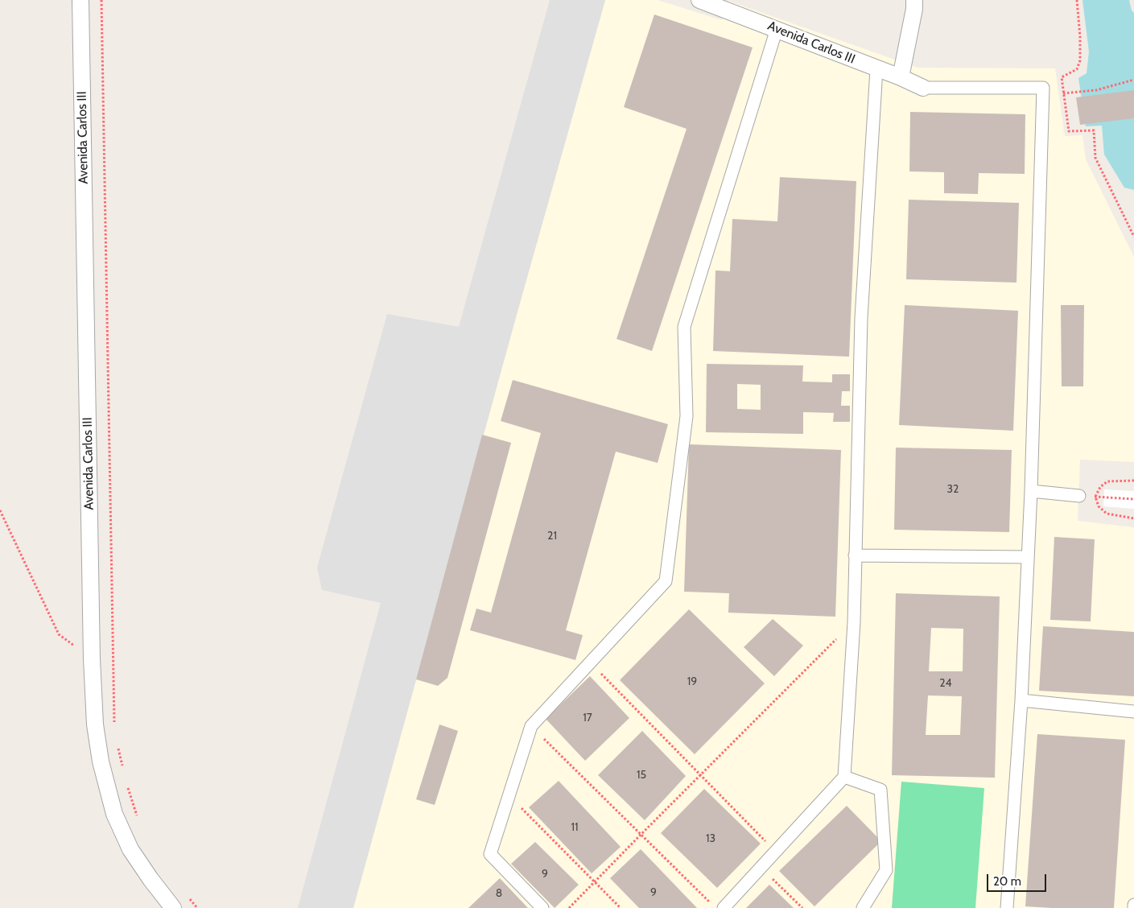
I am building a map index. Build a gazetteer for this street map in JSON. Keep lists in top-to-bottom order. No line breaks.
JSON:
{"streets":{"street":["Avenida Carlos III"]},"house_numbers":["32","21","19","24","17","15","11","13","9","9","8"],"scale_bar":"20 m"}
